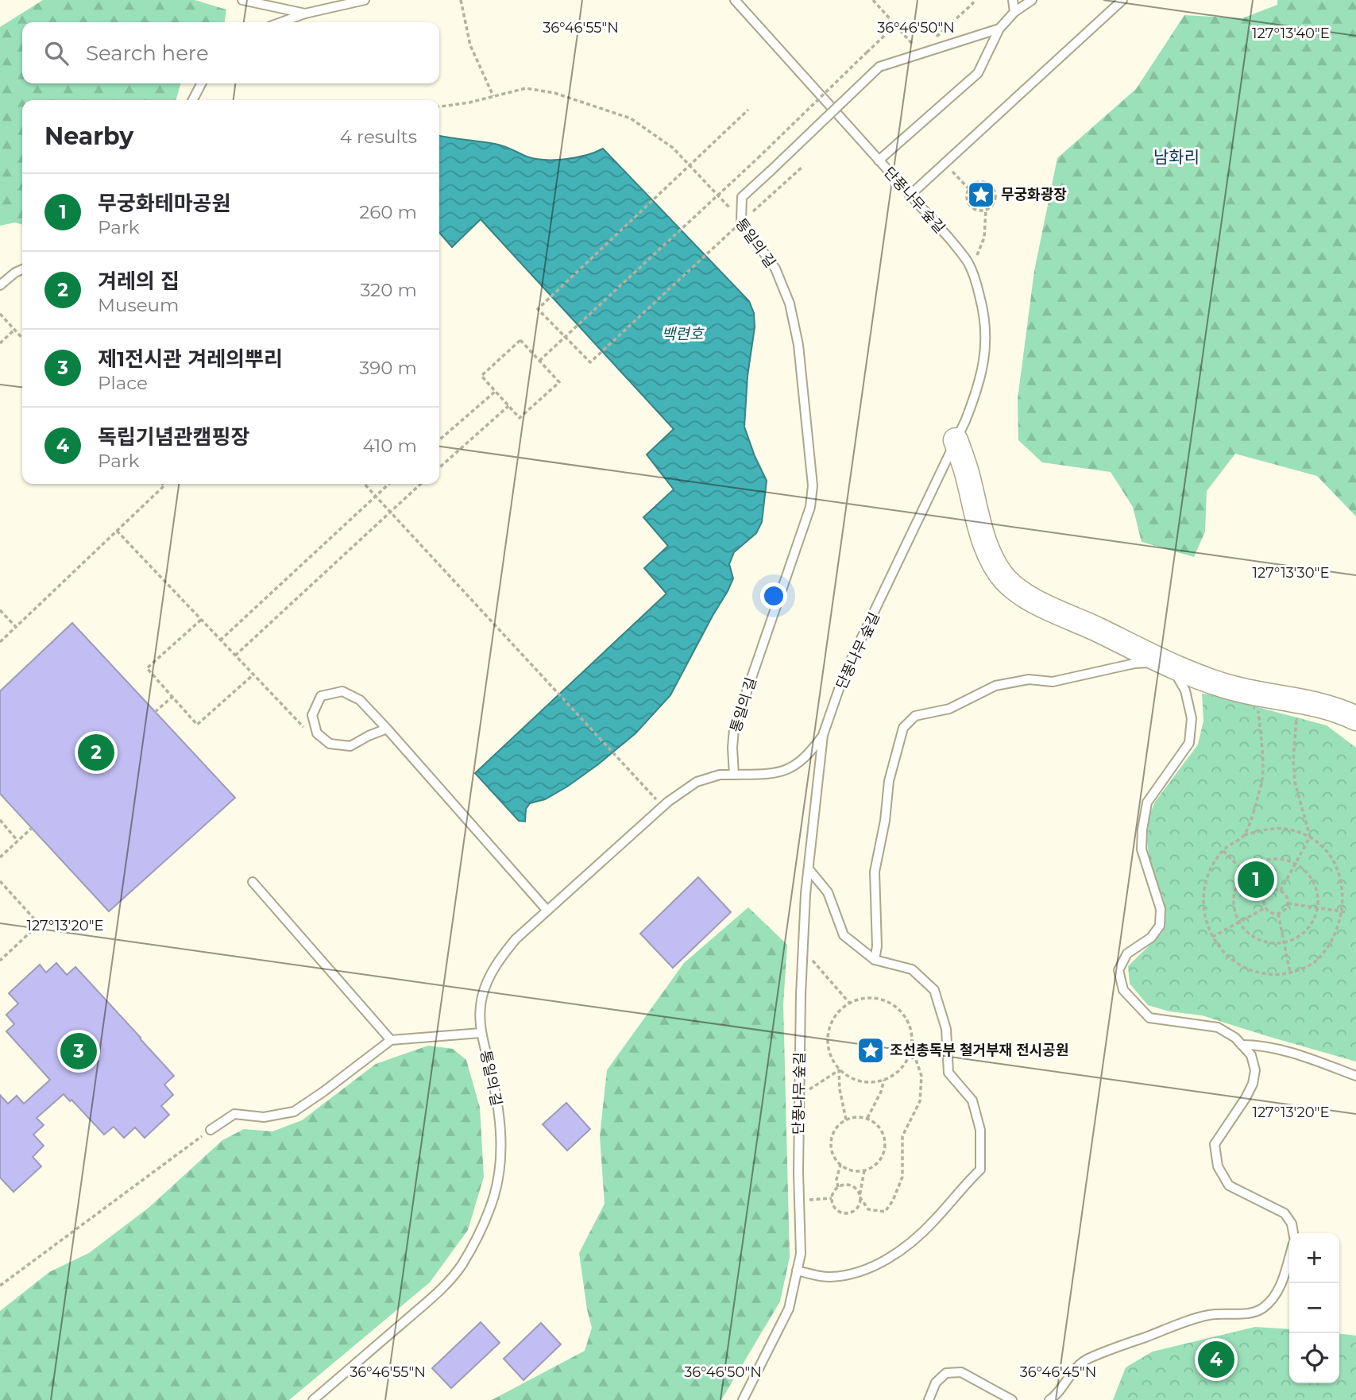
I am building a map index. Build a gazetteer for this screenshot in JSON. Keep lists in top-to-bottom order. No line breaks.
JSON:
{"streets":{"lane":["단풍나무 숲길","통일의 길"]},"districts":["남화리"],"water":["백련호"],"places":{"place":["무궁화광장","조선총독부 철거부재 전시공원"]},"page":{"search":"Search here","heading":["Nearby","4 results"],"list":[{"mark":"1","name":"무궁화테마공원","note":"Park","value":"260 m"},{"mark":"2","name":"겨레의 집","note":"Museum","value":"320 m"},{"mark":"3","name":"제1전시관 겨레의뿌리","note":"Place","value":"390 m"},{"mark":"4","name":"독립기념관캠핑장","note":"Park","value":"410 m"}],"pins":["2","1","3","4"],"map_buttons":["+","−"]},"coordinates":["36°46'55\"N","36°46'50\"N","127°13'40\"E","127°13'30\"E","127°13'20\"E","36°46'45\"N"]}
